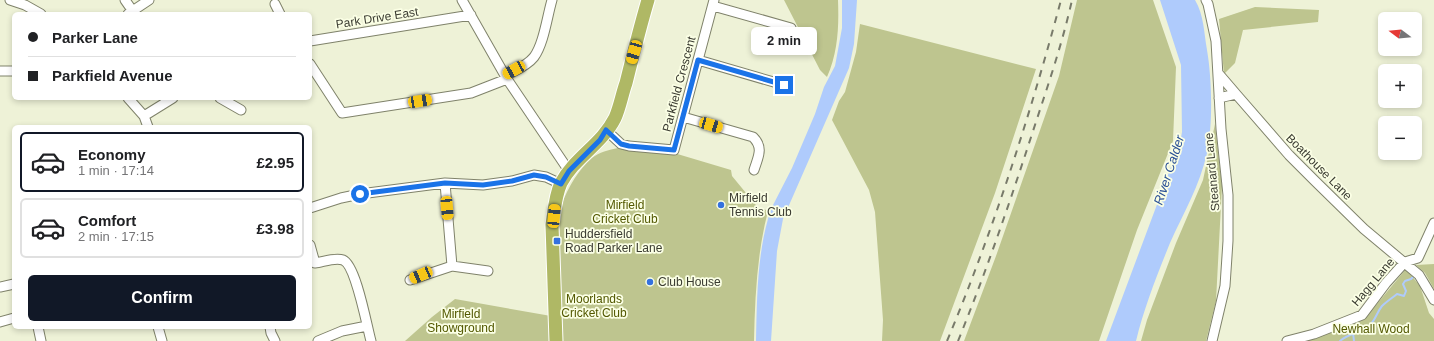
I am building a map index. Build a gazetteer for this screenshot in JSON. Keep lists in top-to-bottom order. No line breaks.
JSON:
{"streets":{"street":["Park Drive East","Parkfield Crescent","Boathouse Lane","Steanard Lane","Hagg Lane"]},"crossings":[["Boathouse Lane","Steanard Lane"],["Boathouse Lane","Hagg Lane"]],"water":["River Calder"],"parks":["Mirfield Cricket Club","Moorlands Cricket Club","Mirfield Showground","Newhall Wood"],"places":{"other":["Mirfield Tennis Club","Club House"],"transit":["Huddersfield Road Parker Lane"]},"north":"left","page":{"map_buttons":["+","−"],"banner":["Parker Lane","Parkfield Avenue"],"bubble":"2 min","list":[{"name":"Economy","note":"1 min · 17:14","value":"£2.95"},{"name":"Comfort","note":"2 min · 17:15","value":"£3.98"}],"buttons":"Confirm"}}
